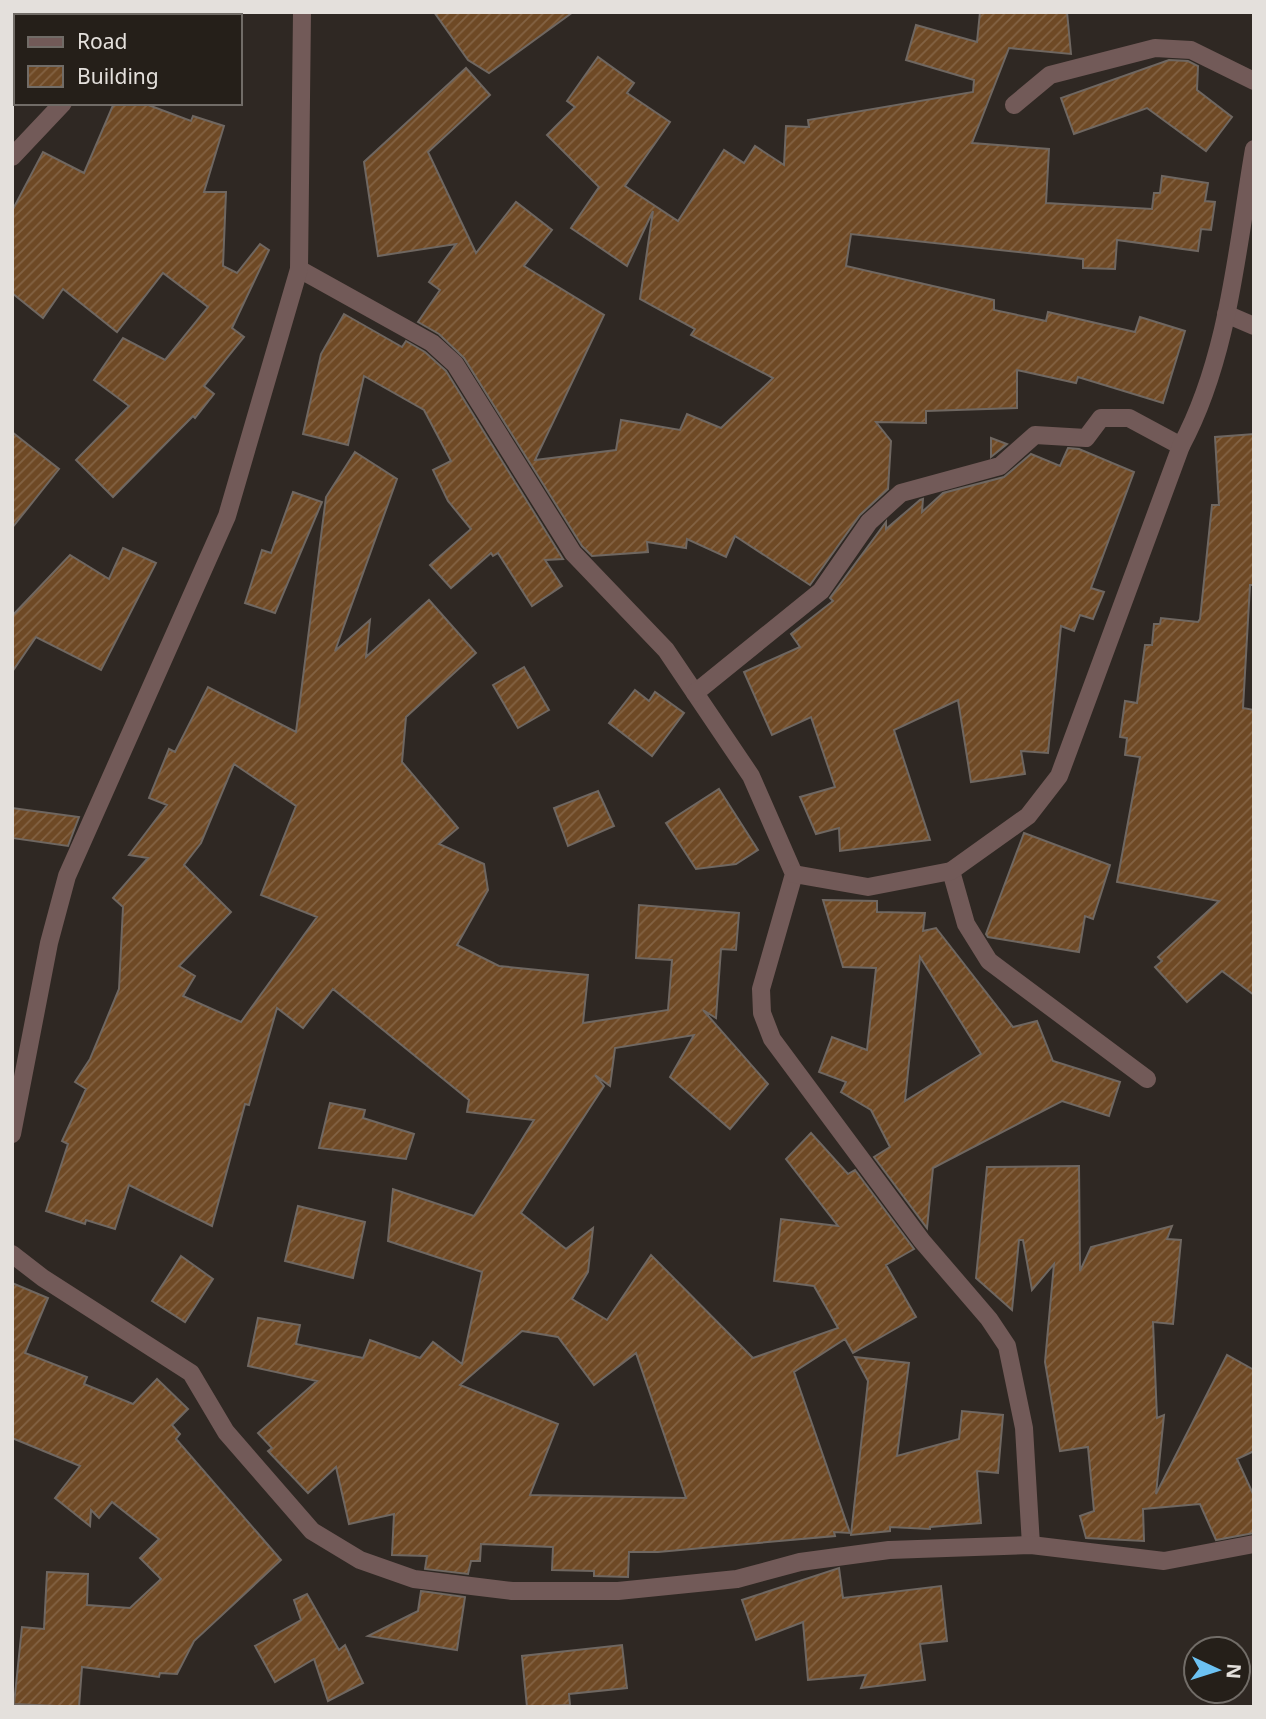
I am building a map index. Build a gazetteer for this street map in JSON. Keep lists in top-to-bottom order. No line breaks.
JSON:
{"legend":["Road","Building"],"north":"right"}
